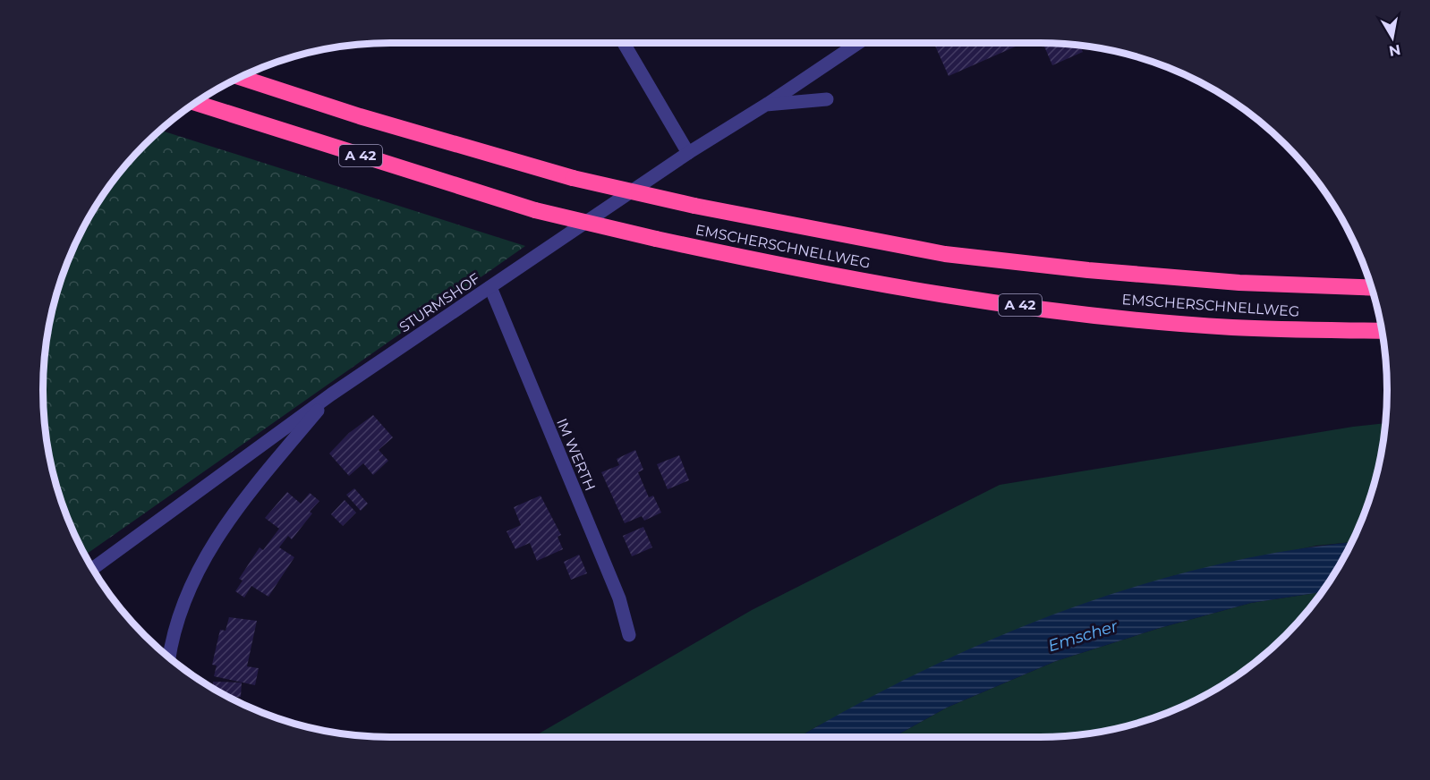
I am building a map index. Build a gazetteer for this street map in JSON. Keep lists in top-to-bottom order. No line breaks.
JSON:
{"streets":{"highway":["A 42","EMSCHERSCHNELLWEG"],"street":["STURMSHOF","IM WERTH"]},"crossings":[["STURMSHOF","IM WERTH"]],"water":["Emscher"],"north":"bottom"}
